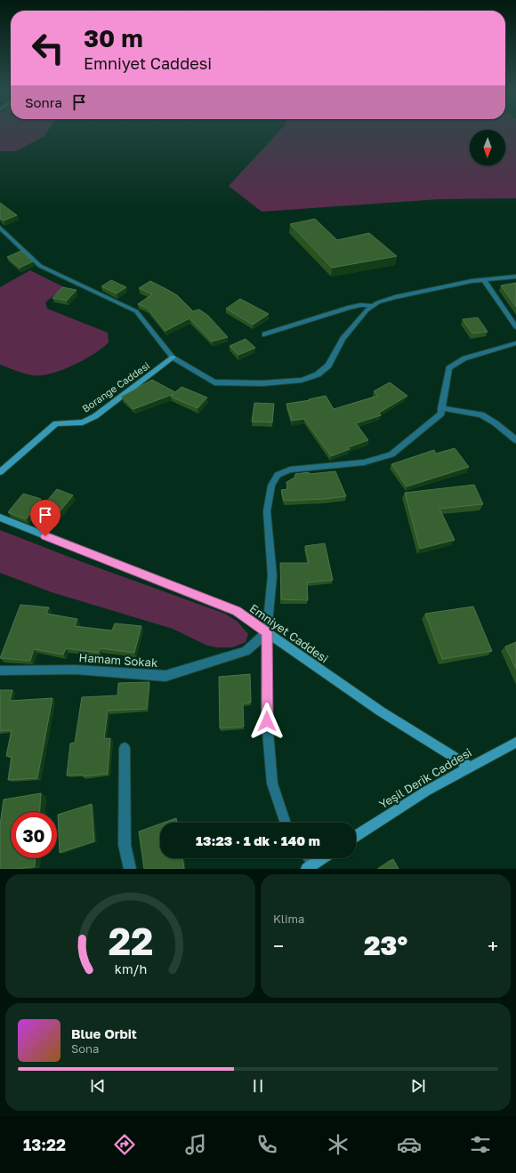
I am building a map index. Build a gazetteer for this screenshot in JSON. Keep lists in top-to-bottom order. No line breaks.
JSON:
{"streets":{"street":["Borange Caddesi","Emniyet Caddesi","Hamam Sokak","Yeşil Derik Caddesi"]},"crossings":[["Emniyet Caddesi","Hamam Sokak"],["Emniyet Caddesi","Yeşil Derik Caddesi"]],"north":"bottom","page":{"turn":["30 m","Emniyet Caddesi"],"then":"Sonra","limit":"30","trip":"13:23 · 1 dk · 140 m","tile":"Klima","heat":["−","23°","+"],"song":["Blue Orbit","Sona"],"tabs":"13:22","gauge":["22","km/h"]}}
